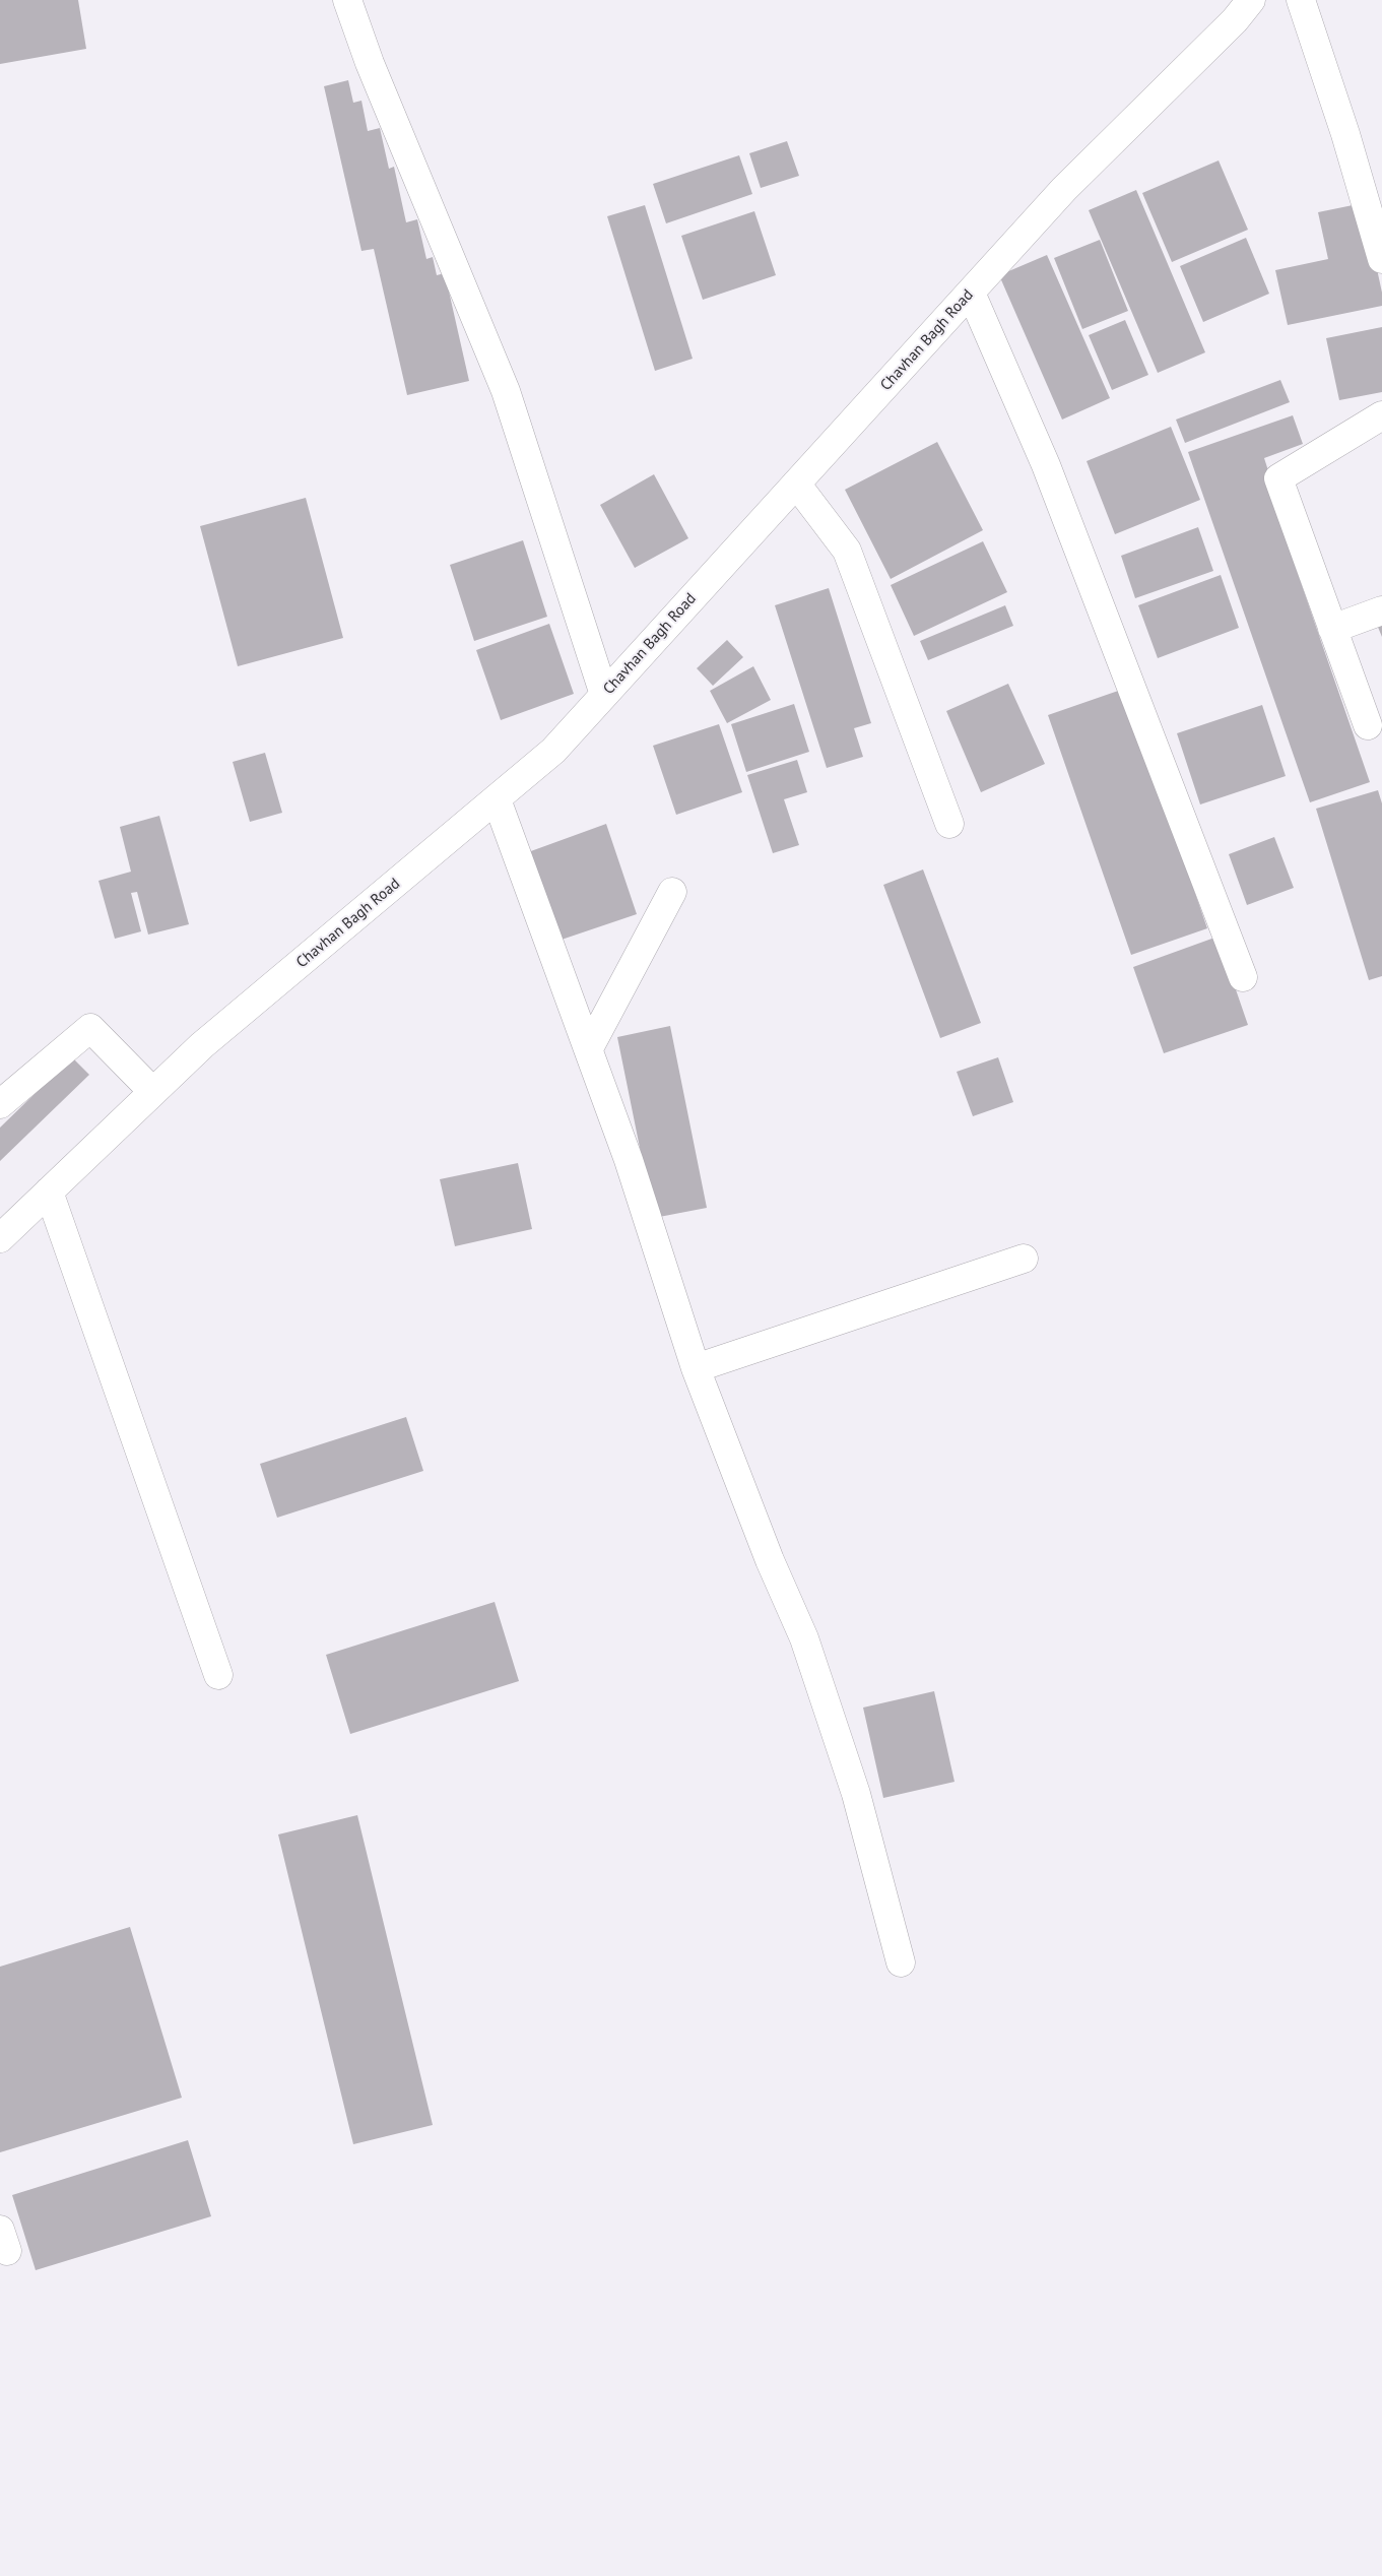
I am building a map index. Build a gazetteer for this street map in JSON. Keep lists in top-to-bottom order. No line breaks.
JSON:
{"streets":{"street":["Chavhan Bagh Road"]}}
